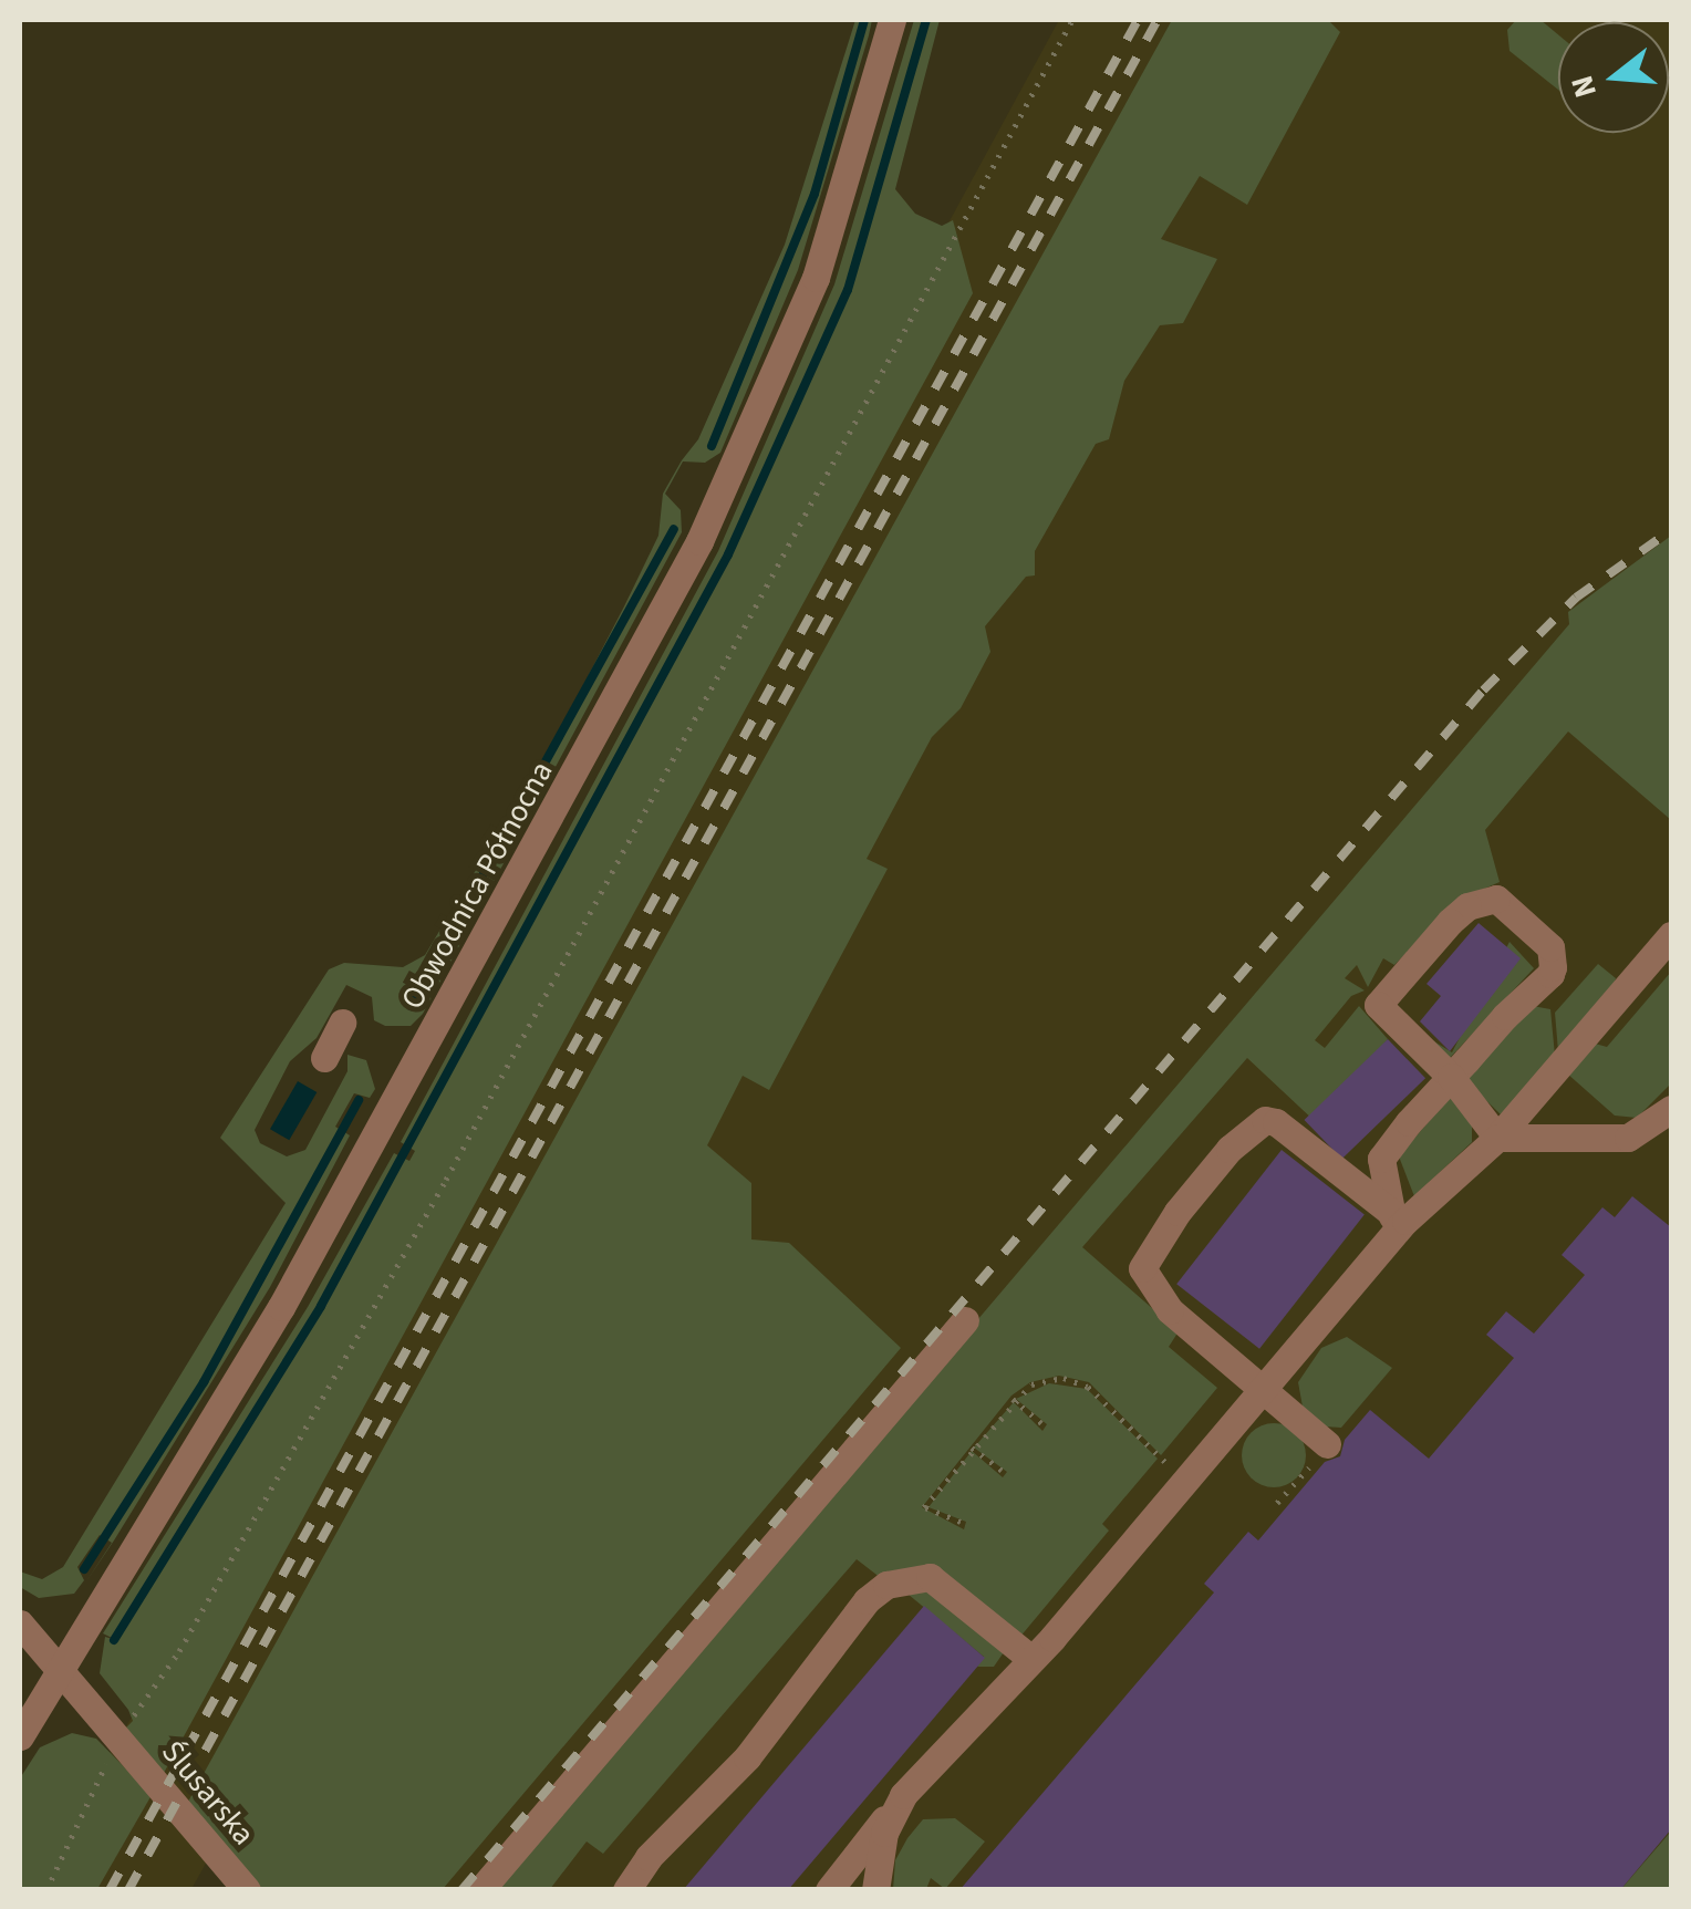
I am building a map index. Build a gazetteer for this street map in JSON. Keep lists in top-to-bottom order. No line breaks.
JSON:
{"streets":{"street":["Obwodnica Północna","Ślusarska"]},"crossings":[["Obwodnica Północna","Ślusarska"]],"north":"left"}
